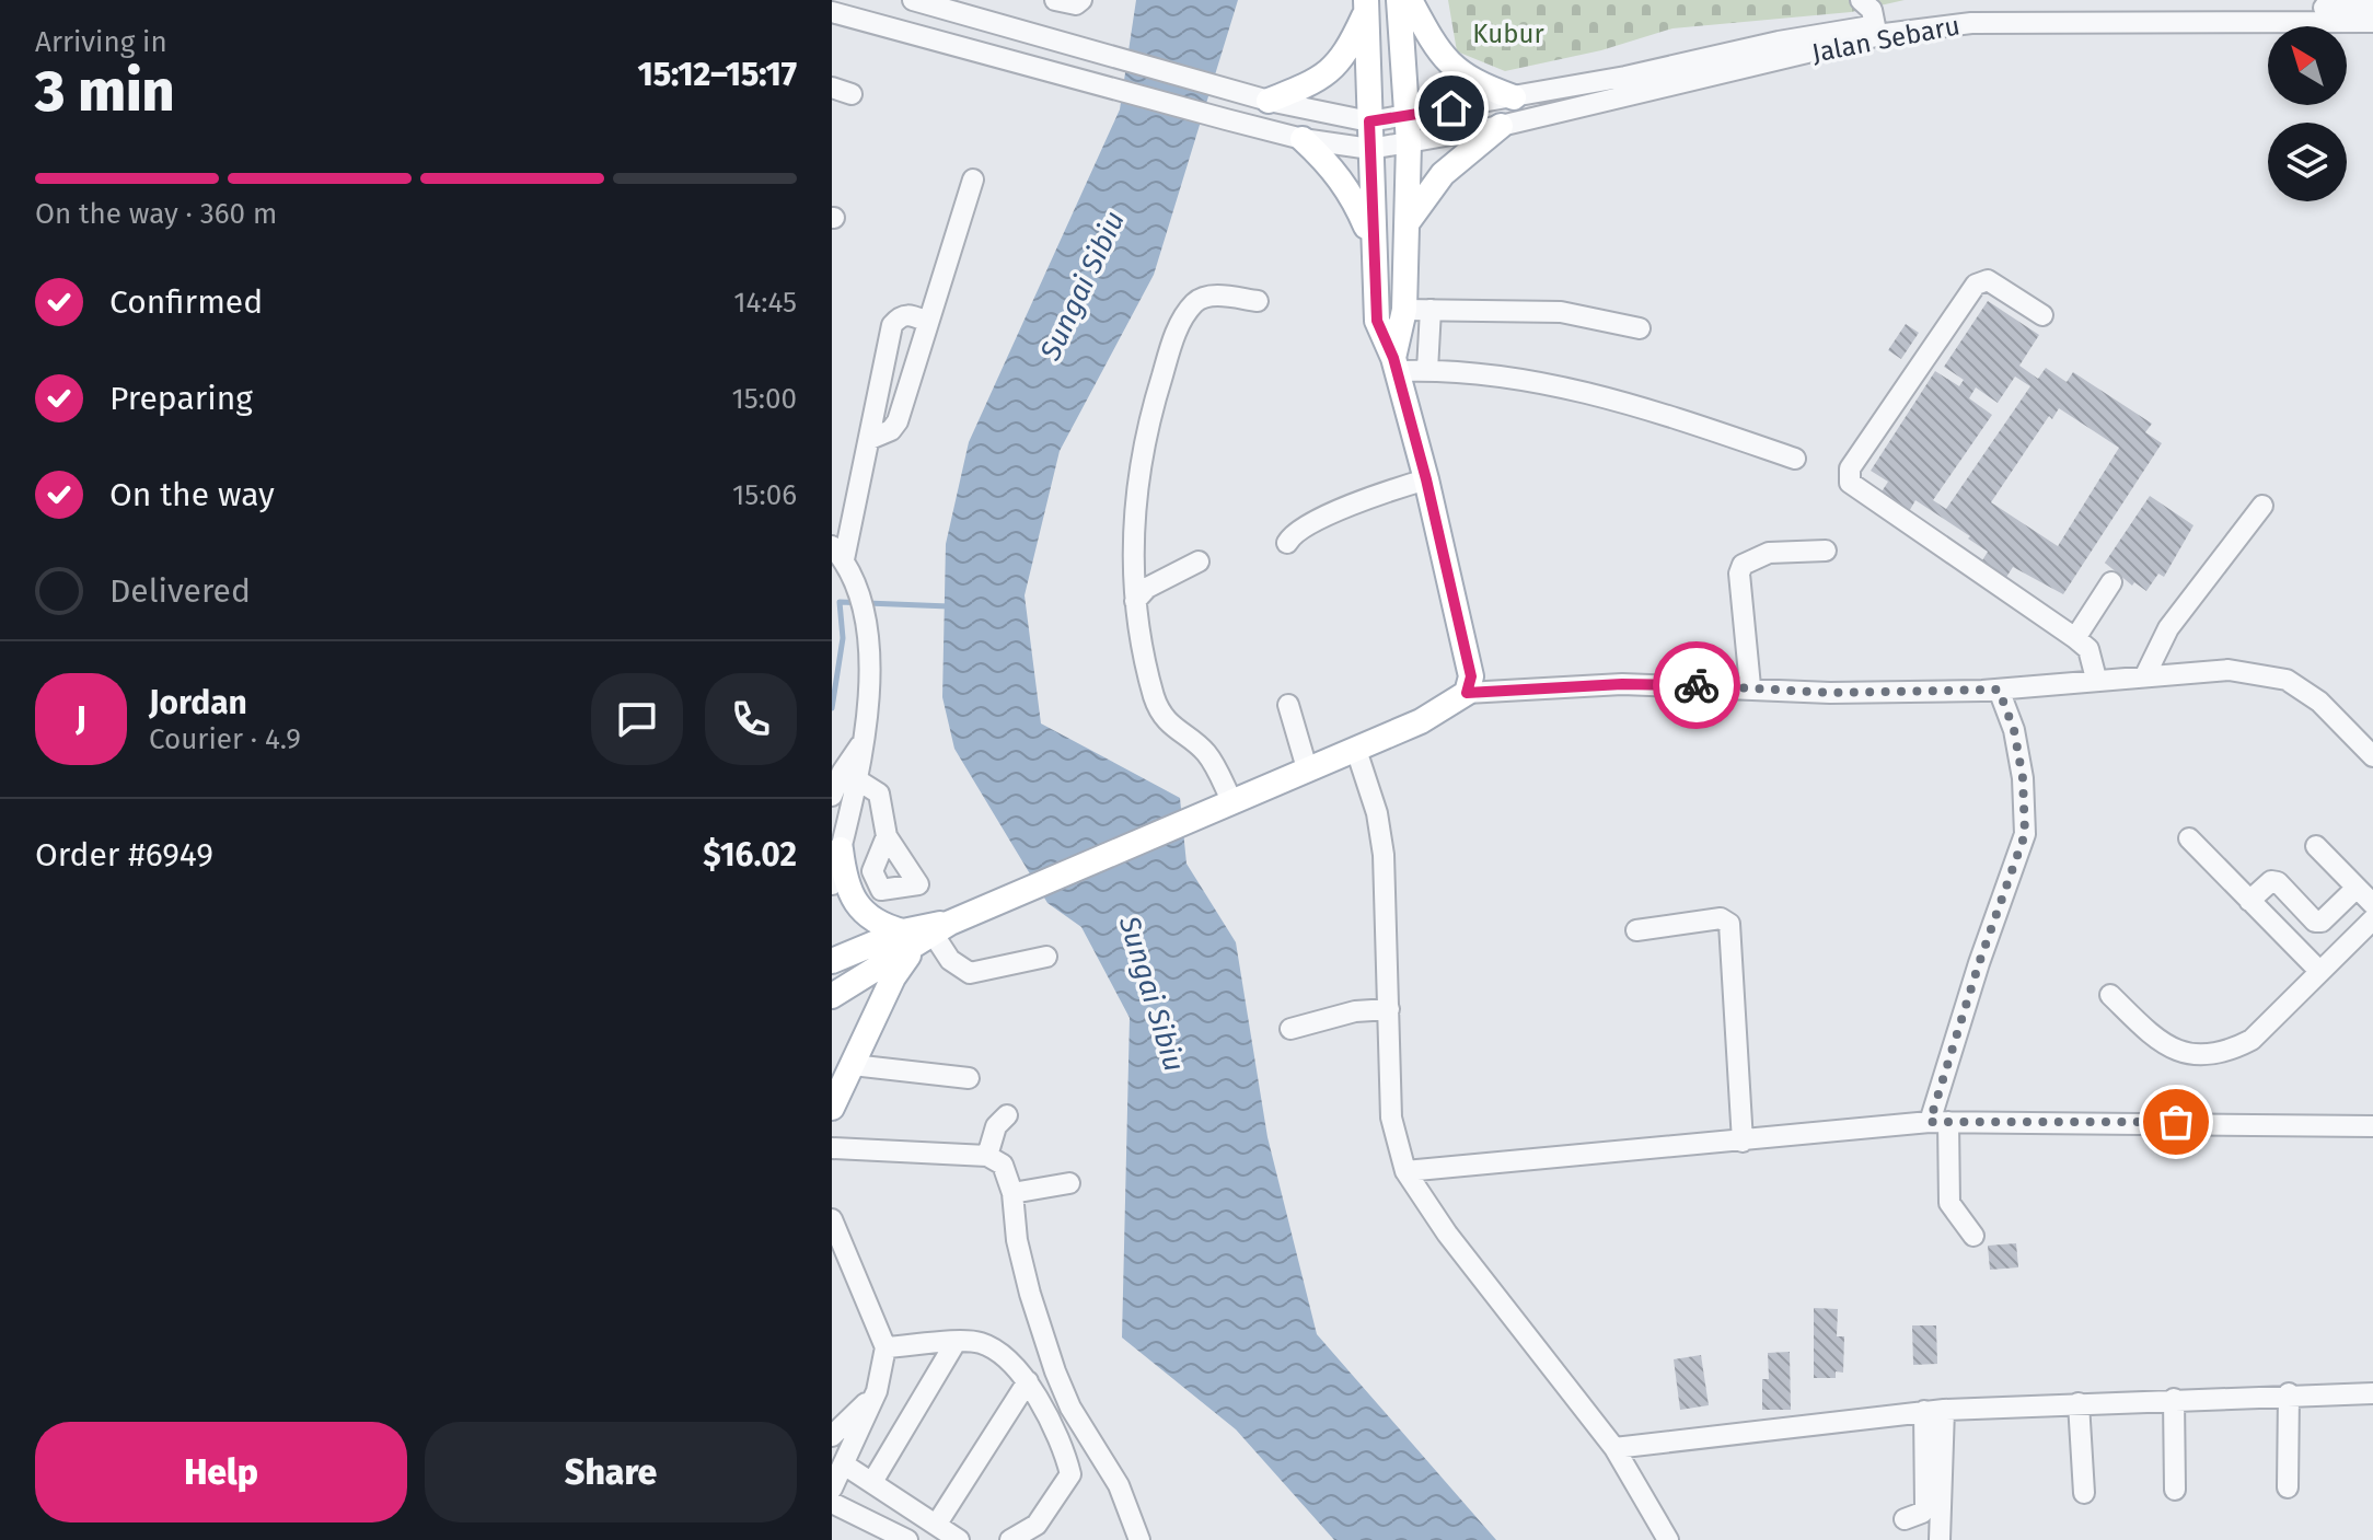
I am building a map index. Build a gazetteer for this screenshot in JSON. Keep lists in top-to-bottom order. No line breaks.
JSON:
{"streets":{"street":["Jalan Sebaru"]},"water":["Sungai Sibiu"],"parks":["Kubur"],"north":"top left","page":{"heading":["3 min","Arriving in","15:12–15:17"],"panel":["Jordan","Courier · 4.9","Order #6949","$16.02"],"bar":"On the way · 360 m","list":[["Confirmed","14:45"],["Preparing","15:00"],["On the way","15:06"],"Delivered"],"round":"J","buttons":["Help","Share"]}}
